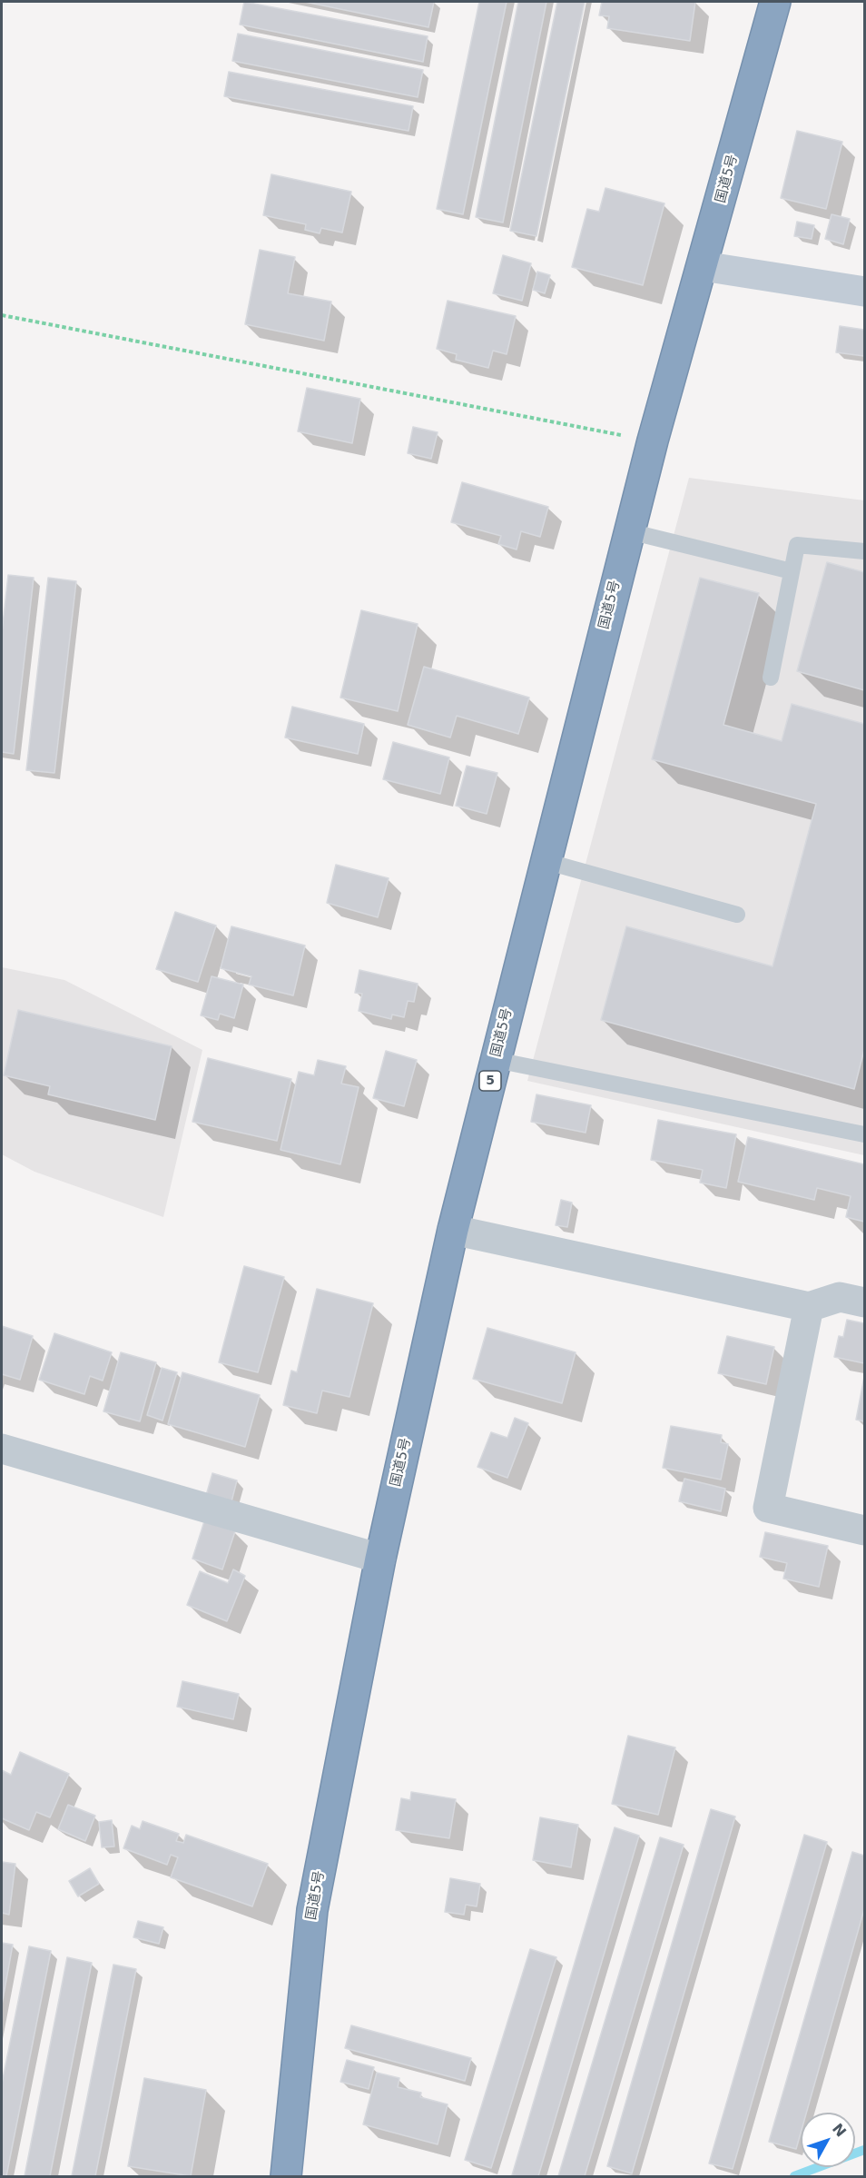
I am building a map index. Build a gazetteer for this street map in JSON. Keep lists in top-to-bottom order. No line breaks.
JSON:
{"streets":{"highway":["国道5号","5"]},"north":"top right"}
